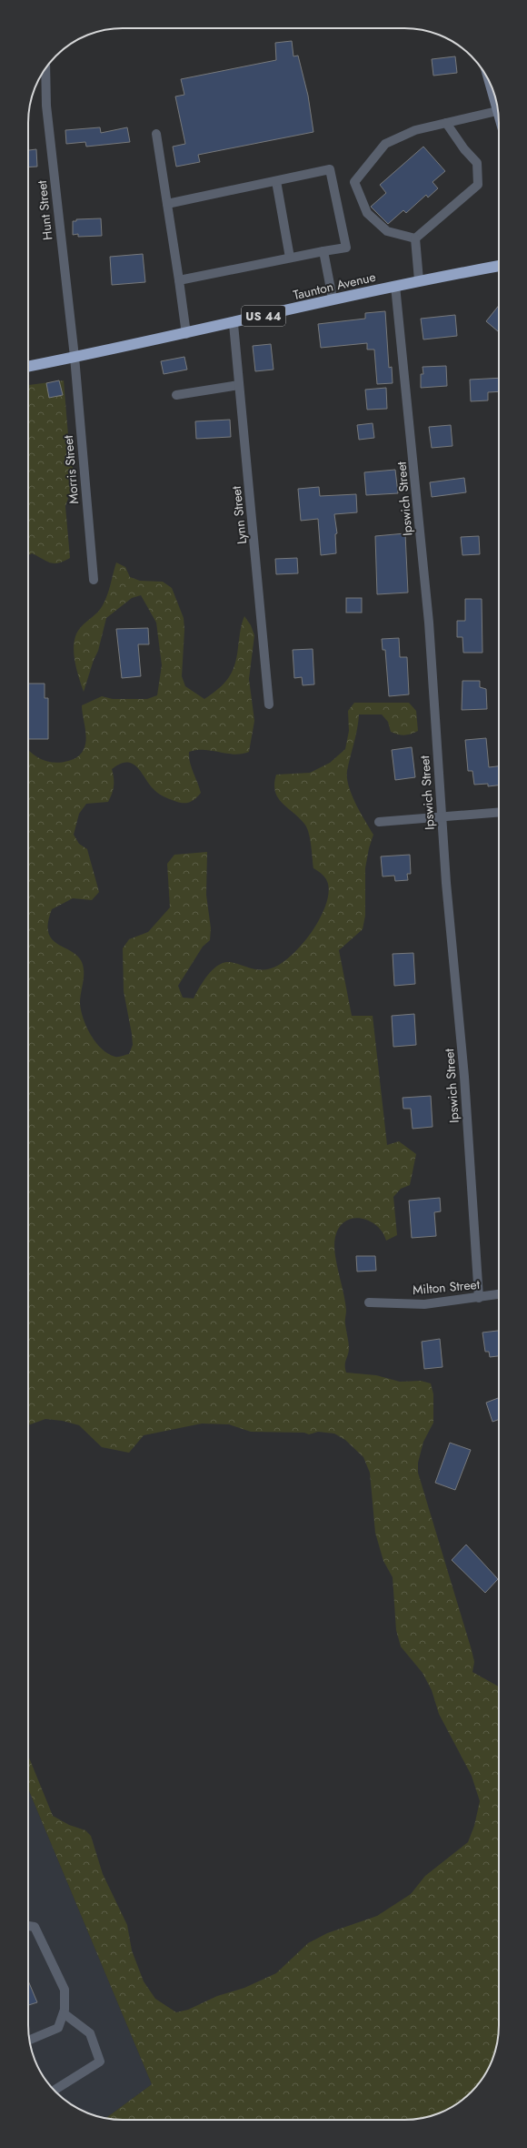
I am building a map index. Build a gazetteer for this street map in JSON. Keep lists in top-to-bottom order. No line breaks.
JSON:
{"streets":{"highway":["Taunton Avenue","US 44"],"street":["Hunt Street","Morris Street","Ipswich Street","Lynn Street","Milton Street"]},"crossings":[["Hunt Street","Taunton Avenue"],["Hunt Street","Morris Street"],["Taunton Avenue","Morris Street"],["Taunton Avenue","Ipswich Street"],["Taunton Avenue","Lynn Street"],["Ipswich Street","Milton Street"]]}
